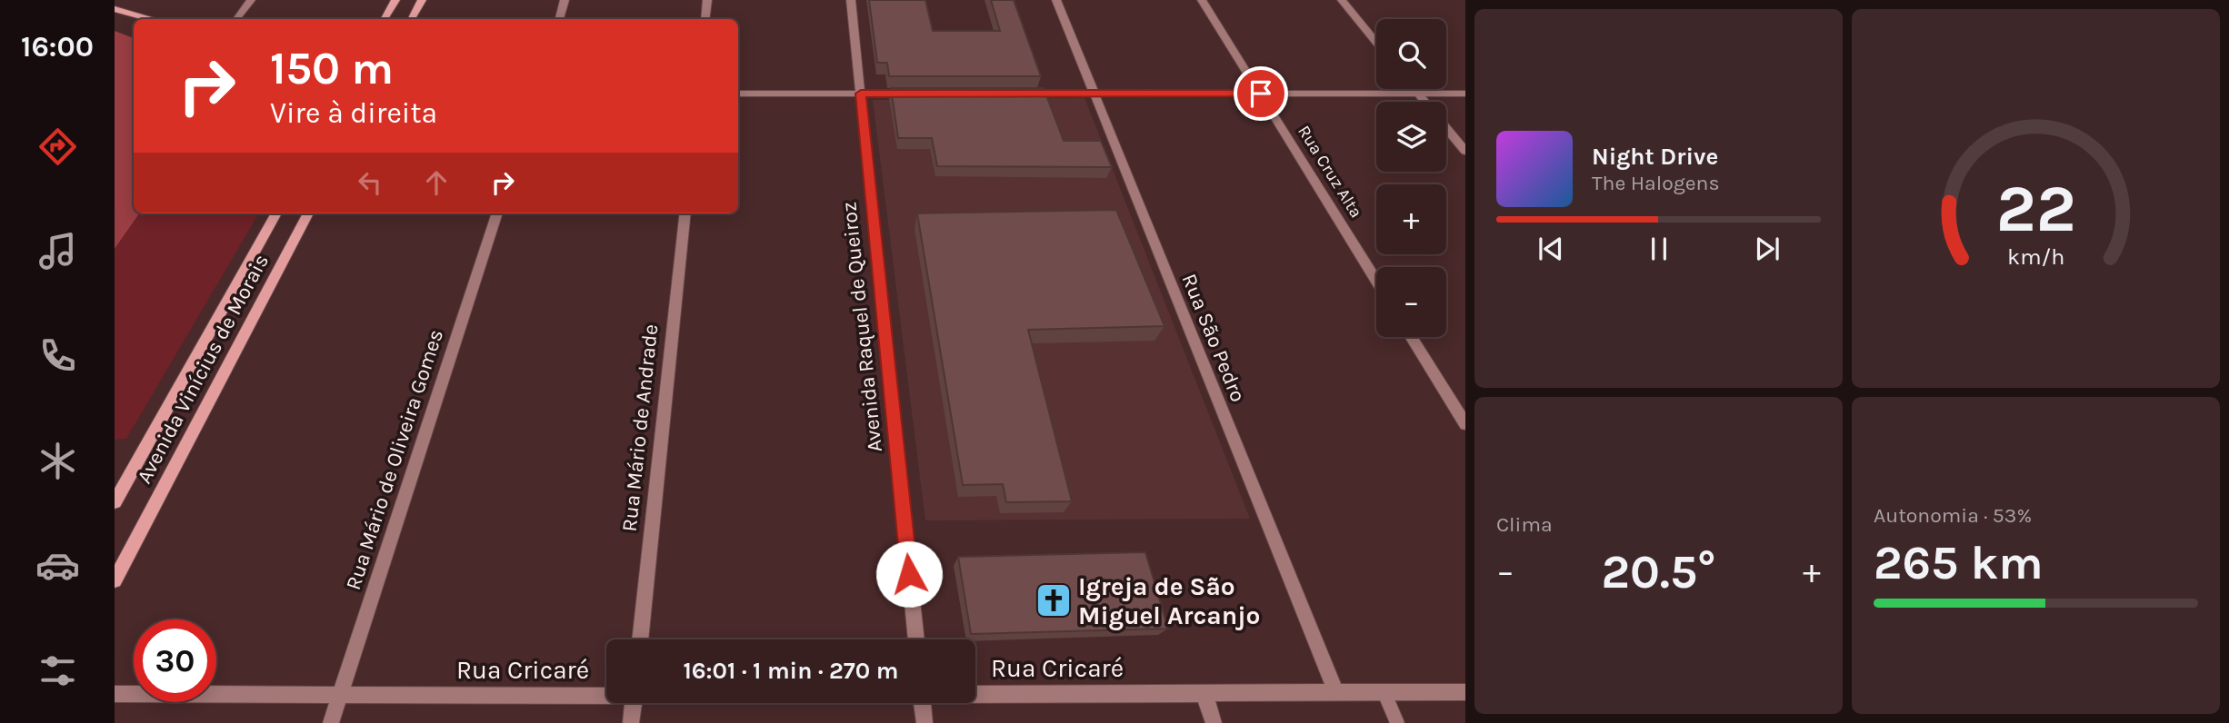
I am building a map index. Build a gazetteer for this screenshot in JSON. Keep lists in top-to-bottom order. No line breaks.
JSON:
{"streets":{"street":["Rua Cruz Alta","Avenida Raquel de Queiroz","Rua São Pedro","Avenida Vinícius de Morais","Rua Mário de Andrade","Rua Mário de Oliveira Gomes","Rua Cricaré"]},"crossings":[["Rua São Pedro","Rua Cricaré"],["Rua Mário de Oliveira Gomes","Rua Cricaré"]],"places":{"church":["Igreja de São Miguel Arcanjo"]},"page":{"tabs":"16:00","map_buttons":["+","−"],"turn":["150 m","Vire à direita"],"song":["Night Drive","The Halogens"],"tile":["Clima",["Autonomia · 53%","265 km"]],"heat":["−","20.5°","+"],"limit":"30","trip":"16:01 · 1 min · 270 m","gauge":["22","km/h"]}}
